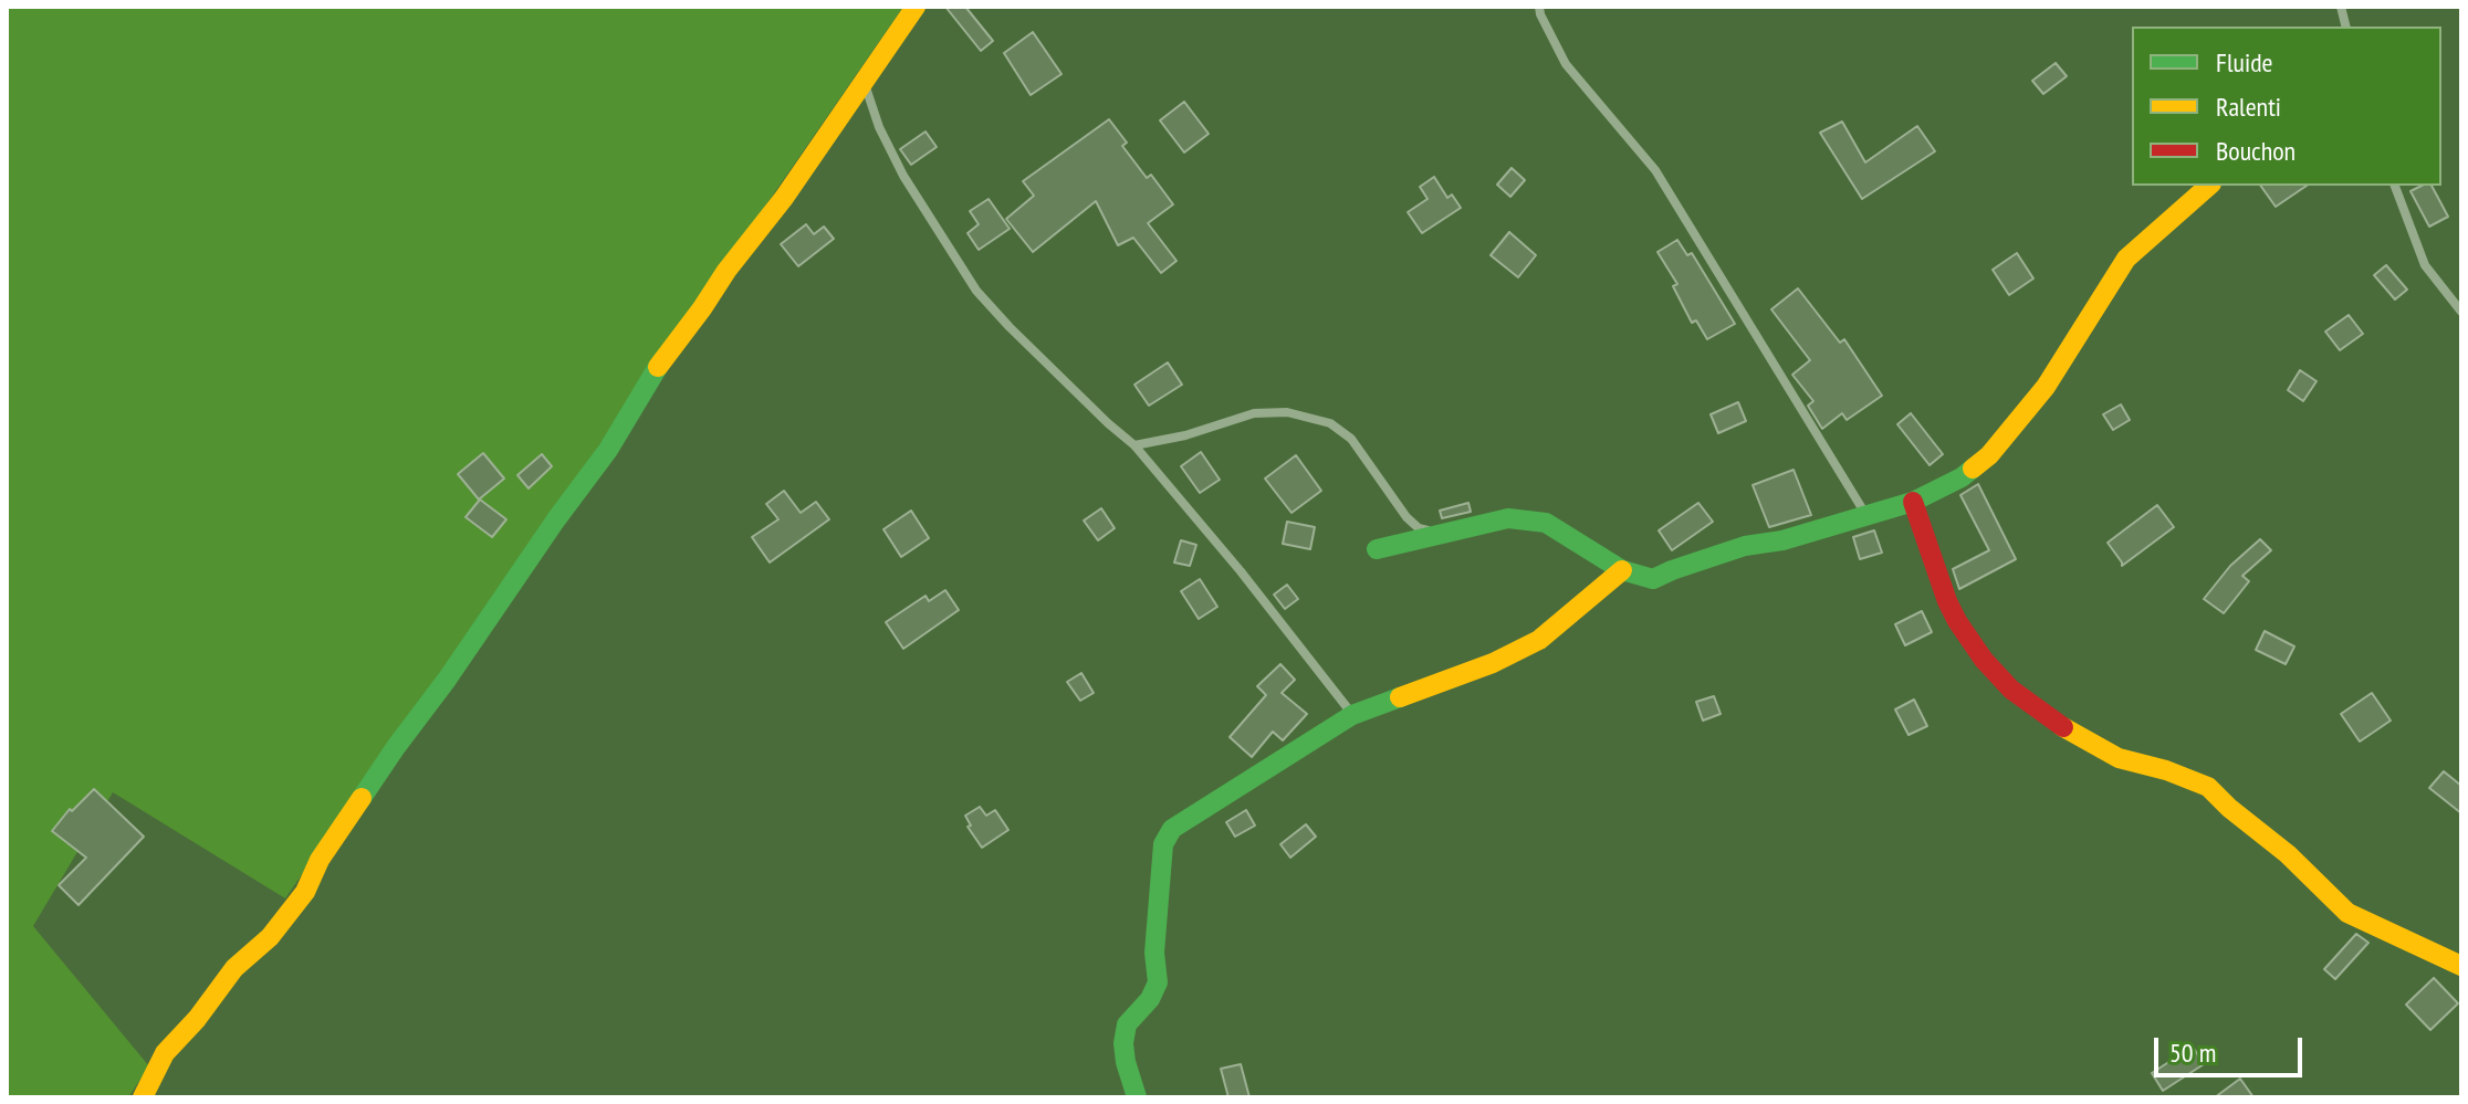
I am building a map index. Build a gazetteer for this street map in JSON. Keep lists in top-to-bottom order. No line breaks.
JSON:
{"legend":["Fluide","Ralenti","Bouchon"],"scale_bar":"50 m"}
